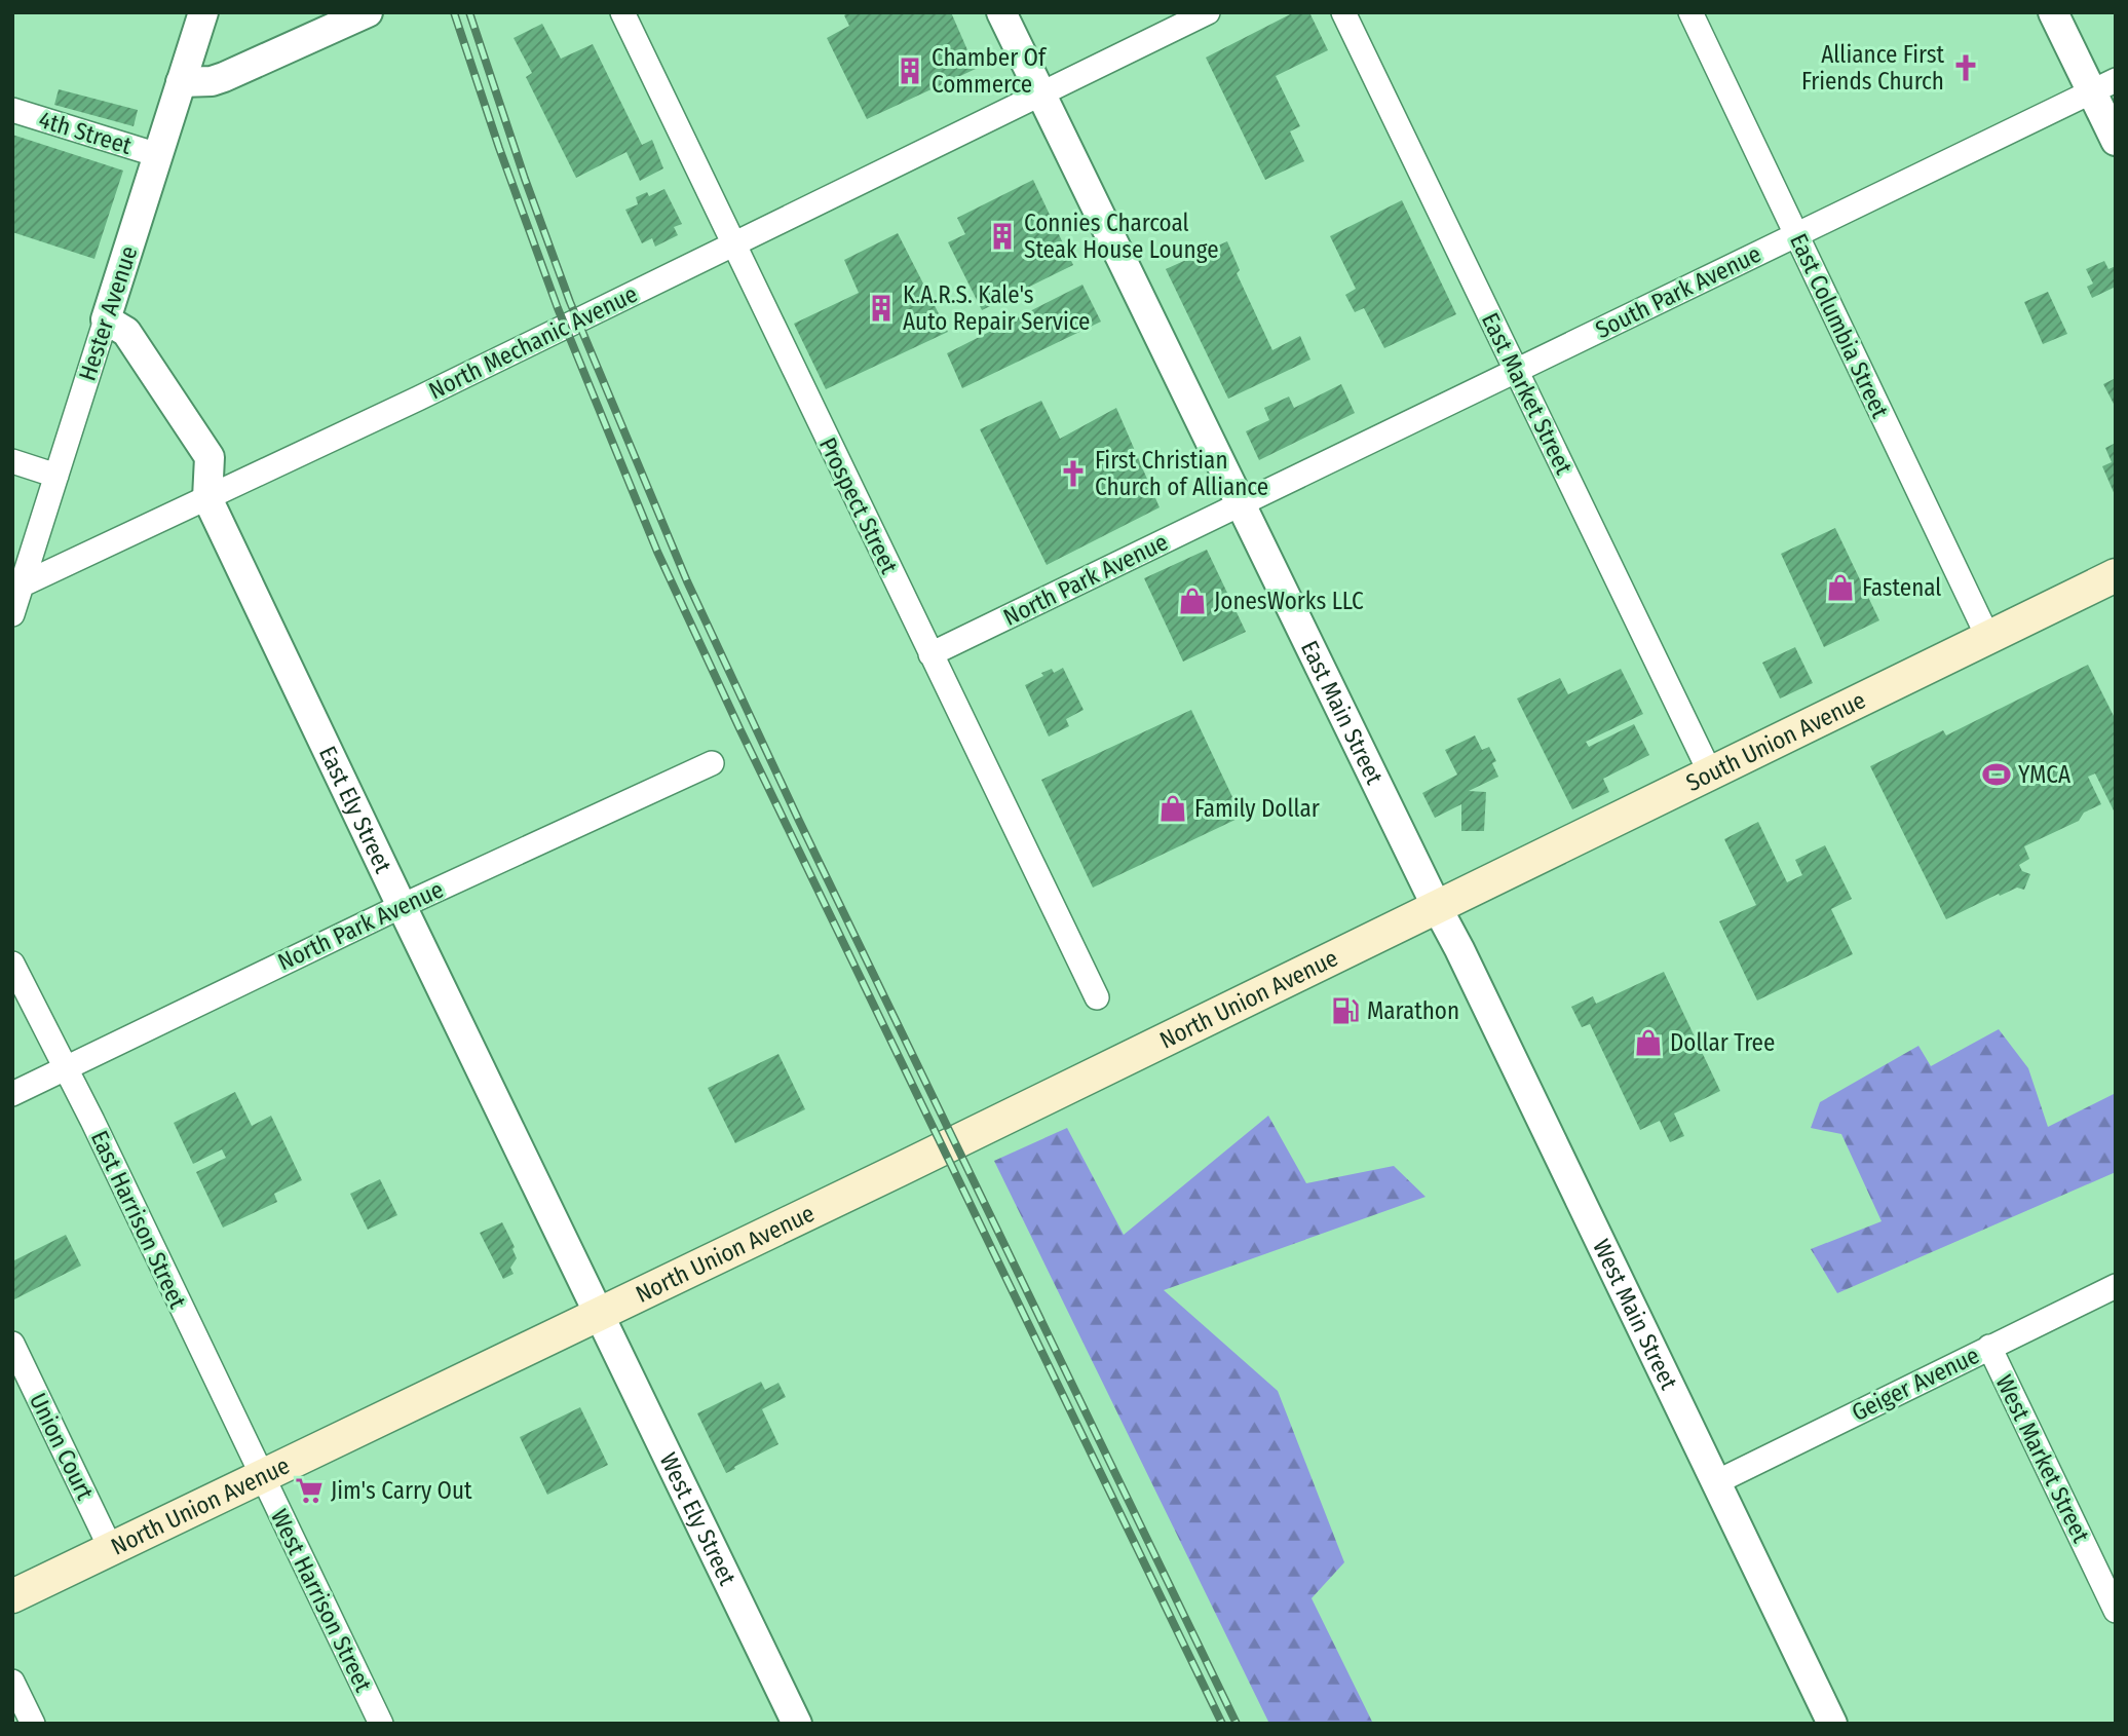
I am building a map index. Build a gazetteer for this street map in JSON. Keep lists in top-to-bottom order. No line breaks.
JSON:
{"streets":{"main road":["South Union Avenue","North Union Avenue"],"street":["4th Street","South Park Avenue","Hester Avenue","East Columbia Street","North Mechanic Avenue","East Market Street","Prospect Street","North Park Avenue","East Main Street","East Ely Street","East Harrison Street","West Main Street","Geiger Avenue","Union Court","West Market Street","West Ely Street","West Harrison Street"]},"crossings":[["4th Street","Hester Avenue"],["South Park Avenue","East Columbia Street"],["South Park Avenue","East Market Street"],["South Park Avenue","North Park Avenue"],["South Park Avenue","East Main Street"],["Hester Avenue","North Mechanic Avenue"],["Hester Avenue","East Ely Street"],["East Columbia Street","South Union Avenue"],["North Mechanic Avenue","Prospect Street"],["North Mechanic Avenue","East Main Street"],["North Mechanic Avenue","East Ely Street"],["East Market Street","South Union Avenue"],["Prospect Street","North Park Avenue"],["North Park Avenue","East Main Street"],["North Park Avenue","East Ely Street"],["North Park Avenue","East Harrison Street"],["East Main Street","South Union Avenue"],["East Main Street","North Union Avenue"],["East Main Street","West Main Street"],["South Union Avenue","North Union Avenue"],["South Union Avenue","West Main Street"],["East Ely Street","North Union Avenue"],["East Ely Street","West Ely Street"],["North Union Avenue","East Harrison Street"],["North Union Avenue","West Main Street"],["North Union Avenue","Union Court"],["North Union Avenue","West Ely Street"],["North Union Avenue","West Harrison Street"],["East Harrison Street","West Harrison Street"],["West Main Street","Geiger Avenue"],["Geiger Avenue","West Market Street"]],"places":{"church":["Alliance First Friends Church","First Christian Church of Alliance"],"building":["Chamber Of Commerce","Connies Charcoal Steak House Lounge","K.A.R.S. Kale's Auto Repair Service"],"shop":["Fastenal","JonesWorks LLC","Family Dollar","Dollar Tree"],"sports":["YMCA"],"fuel station":["Marathon"],"supermarket":["Jim's Carry Out"]}}
